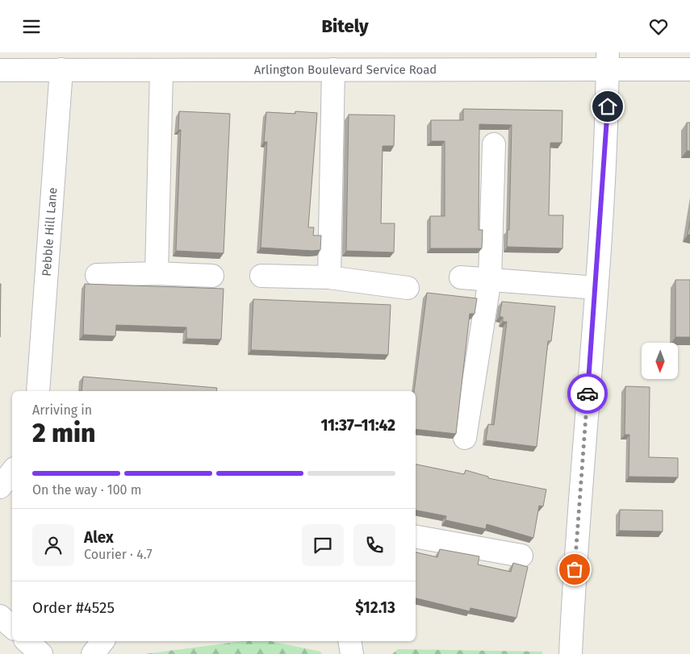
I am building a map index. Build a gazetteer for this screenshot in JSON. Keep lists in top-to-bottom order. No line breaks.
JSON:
{"streets":{"street":["Arlington Boulevard Service Road","Pebble Hill Lane"]},"crossings":[["Arlington Boulevard Service Road","Pebble Hill Lane"]],"north":"bottom","page":{"header":"Bitely","heading":["2 min","Arriving in","11:37–11:42"],"panel":["Alex","Courier · 4.7","Order #4525","$12.13"],"bar":"On the way · 100 m"}}
